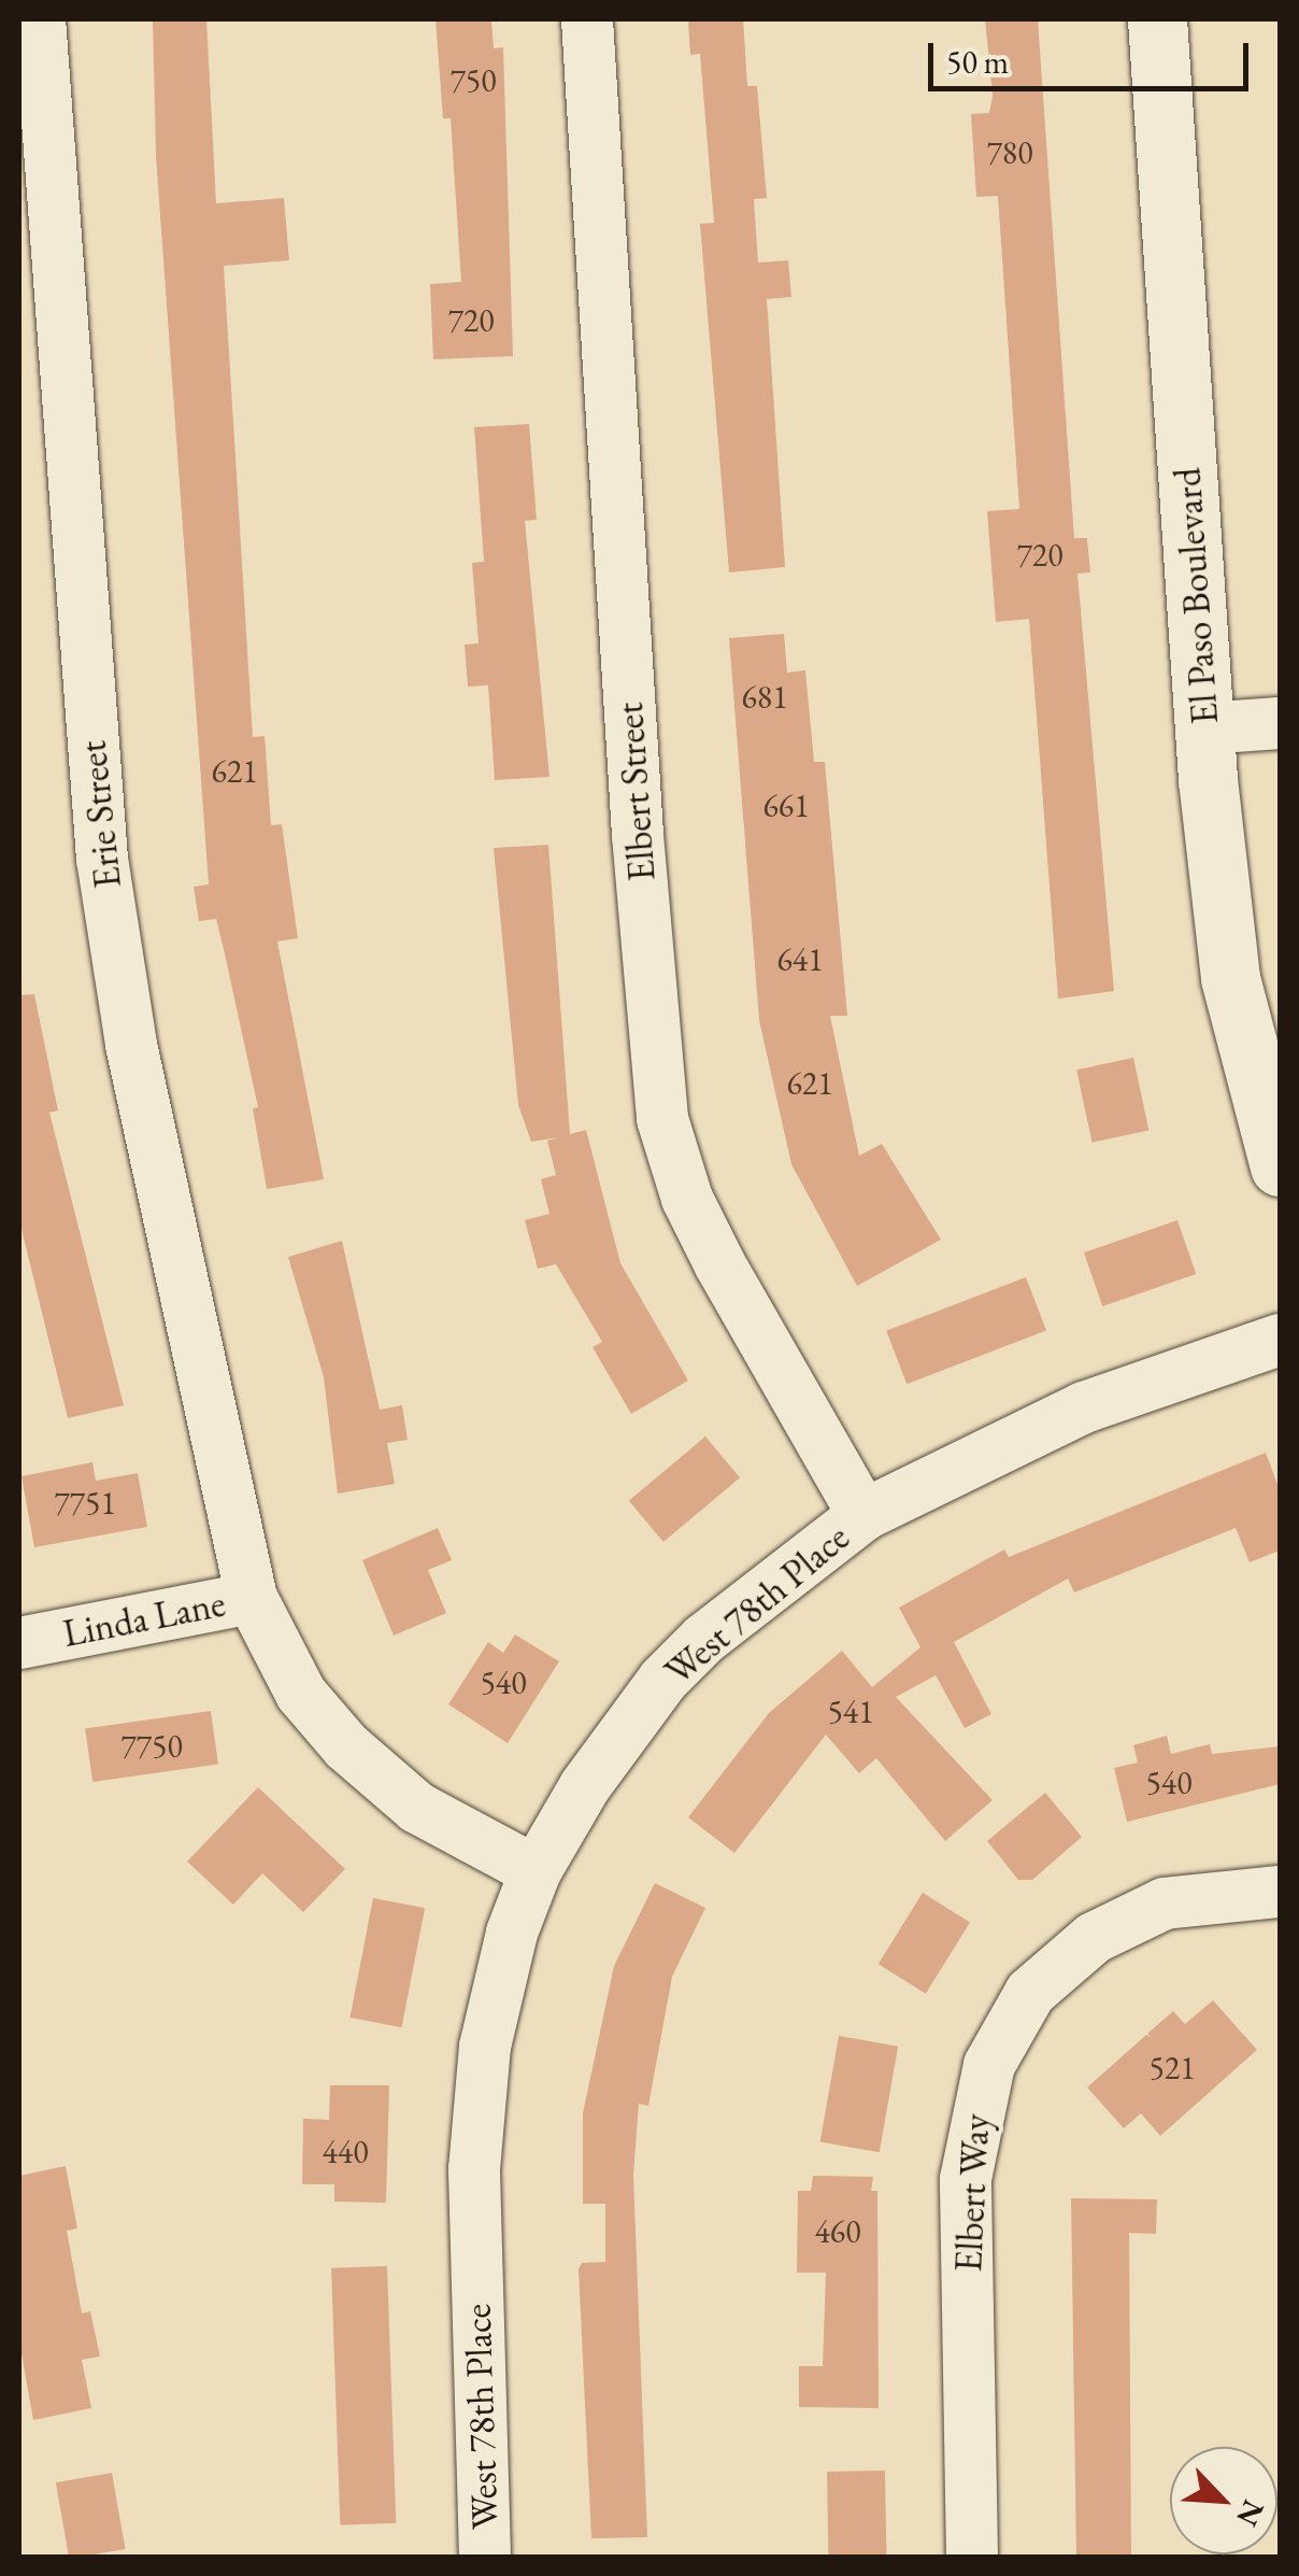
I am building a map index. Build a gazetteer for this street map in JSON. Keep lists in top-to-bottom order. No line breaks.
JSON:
{"streets":{"street":["El Paso Boulevard","Elbert Street","Erie Street","West 78th Place","Linda Lane","Elbert Way"]},"crossings":[["Elbert Street","West 78th Place"],["Erie Street","Linda Lane"],["West 78th Place","Linda Lane"]],"house_numbers":["750","780","720","720","681","621","661","641","621","7751","540","541","7750","540","521","440","460"],"scale_bar":"50 m","north":"bottom right"}
